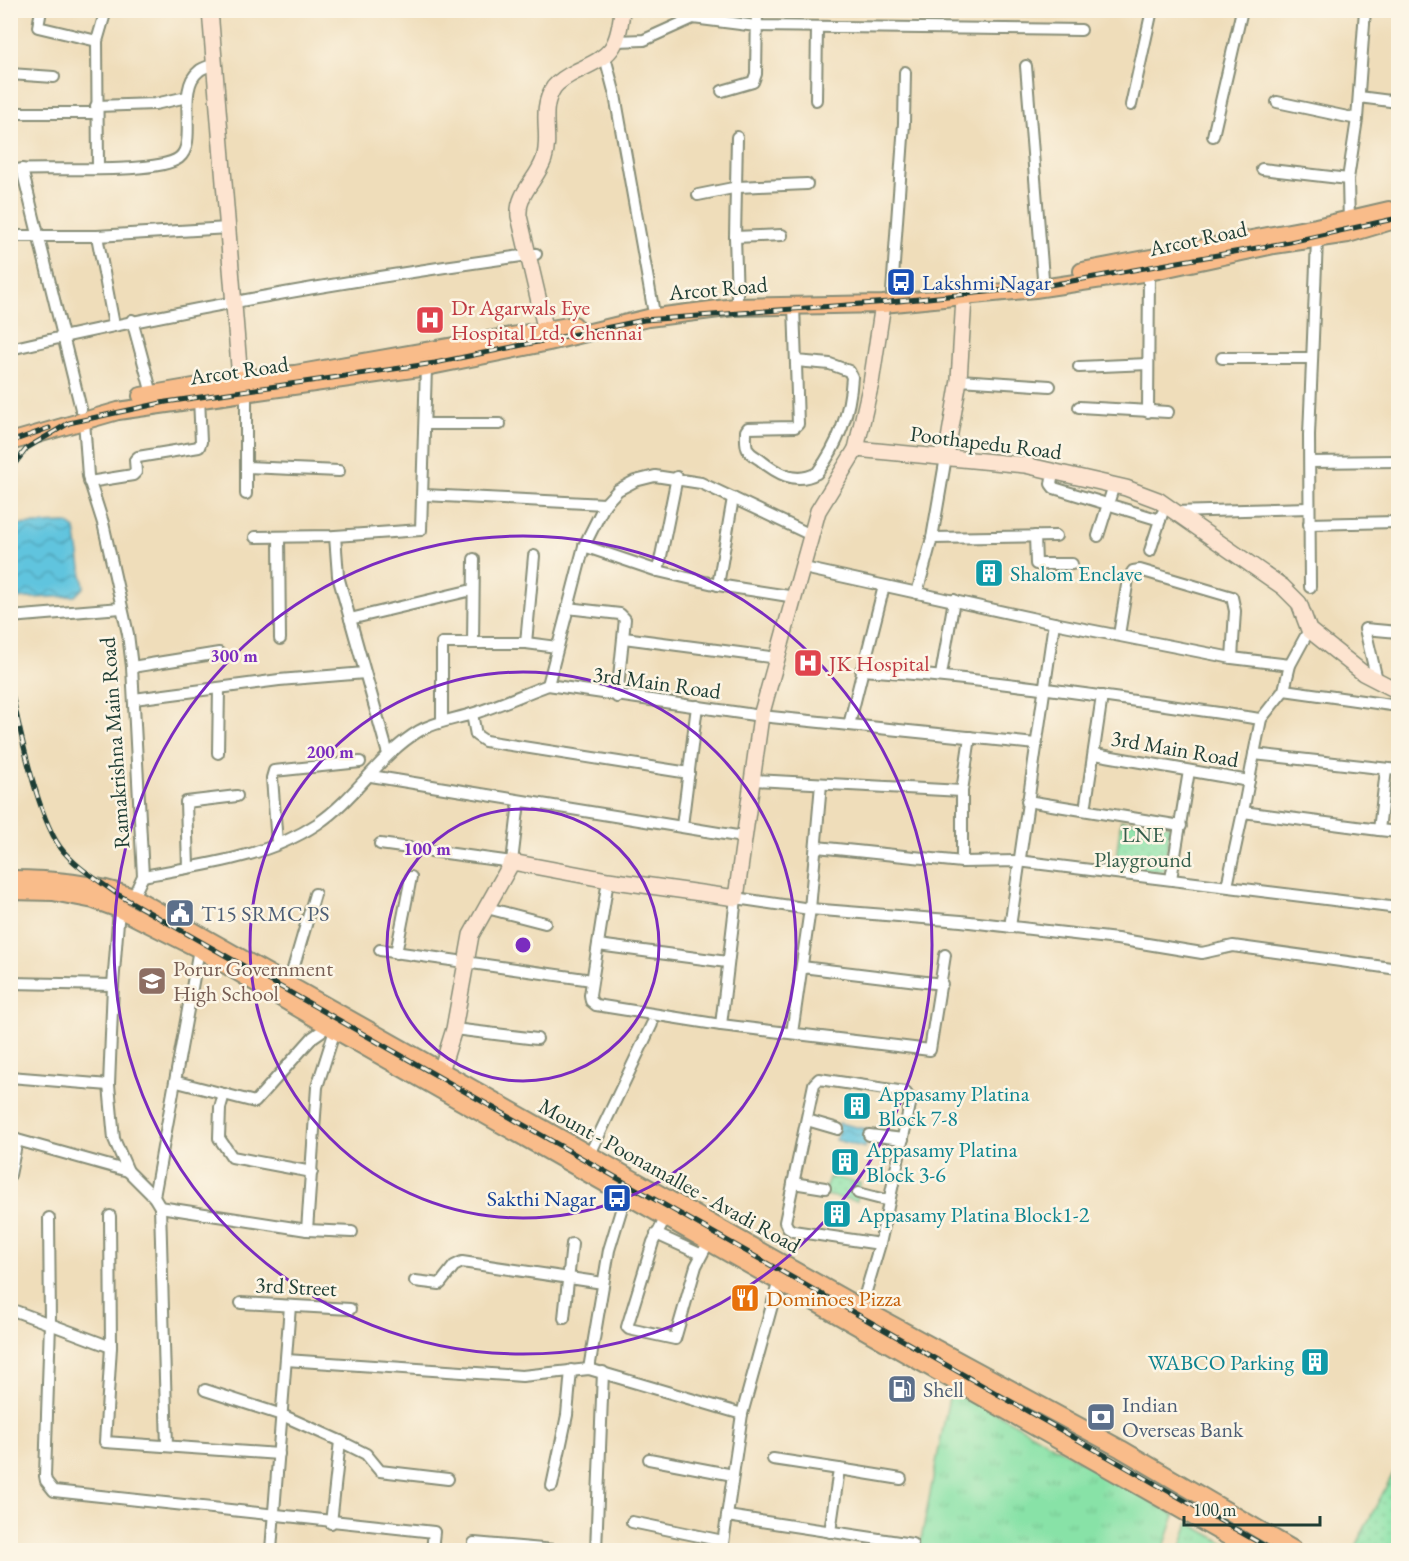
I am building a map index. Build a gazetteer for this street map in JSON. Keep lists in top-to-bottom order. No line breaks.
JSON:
{"streets":{"main road":["Arcot Road","Mount - Poonamallee - Avadi Road"],"street":["Poothapedu Road","3rd Main Road","Ramakrishna Main Road","3rd Street"]},"crossings":[["Arcot Road","Ramakrishna Main Road"]],"parks":["LNE Playground"],"places":{"bus stop":["Lakshmi Nagar","Sakthi Nagar"],"hospital":["Dr Agarwals Eye Hospital Ltd, Chennai","JK Hospital"],"building":["Shalom Enclave","Appasamy Platina Block 7-8","Appasamy Platina Block 3-6","Appasamy Platina Block1-2","WABCO Parking"],"public building":["T15 SRMC PS"],"school or university":["Porur Government High School"],"restaurant":["Dominoes Pizza"],"fuel station":["Shell"],"bank":["Indian Overseas Bank"]},"scale_bar":"100 m","rings":["300 m","200 m","100 m"]}
